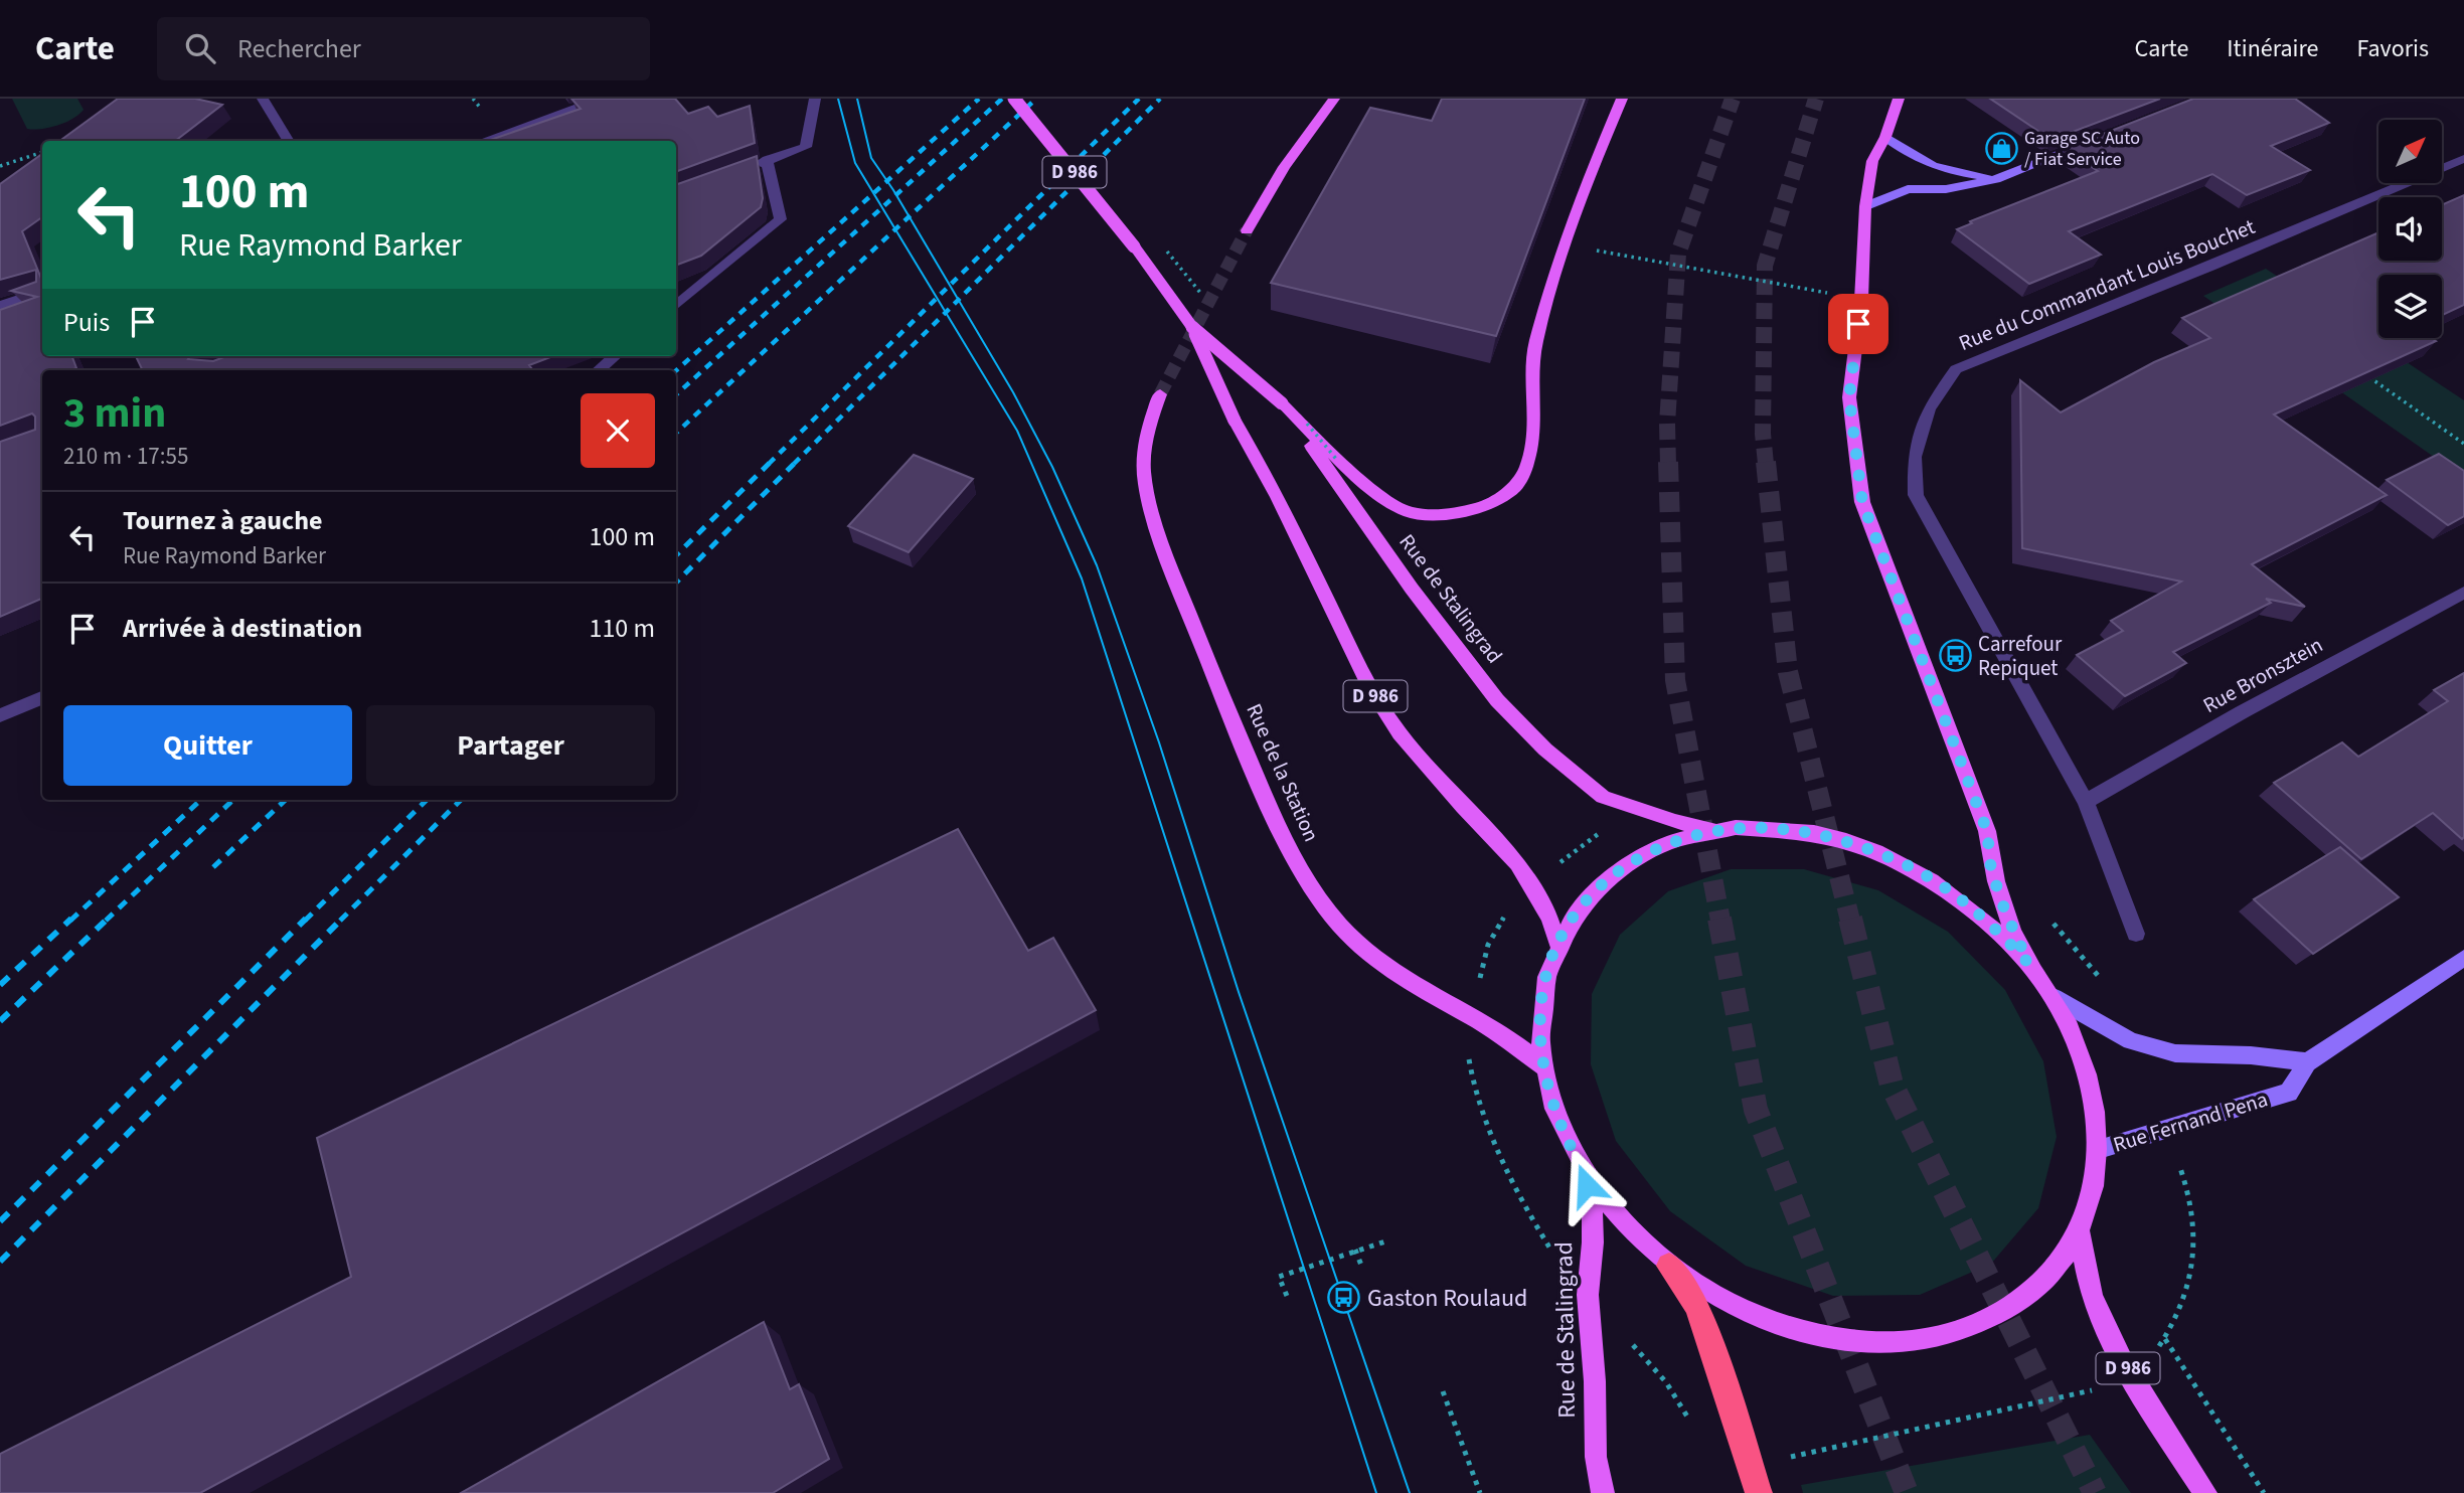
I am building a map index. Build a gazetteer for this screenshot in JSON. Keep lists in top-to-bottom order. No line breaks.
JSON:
{"streets":{"main road":["D 986","Rue de Stalingrad","Rue de la Station"],"street":["Rue du Commandant Louis Bouchet","Rue Bronsztein","Rue Fernand Pena"]},"crossings":[["Rue du Commandant Louis Bouchet","Rue Bronsztein"]],"places":{"shop":["Garage SC Auto / Fiat Service"],"bus stop":["Carrefour Repiquet","Gaston Roulaud"]},"north":"top right","page":{"header":"Carte","search":"Rechercher","nav":["Carte","Itinéraire","Favoris"],"turn":["100 m","Rue Raymond Barker"],"then":"Puis","heading":["3 min","210 m · 17:55"],"list":[{"name":"Tournez à gauche","note":"Rue Raymond Barker","value":"100 m"},{"name":"Arrivée à destination","value":"110 m"}],"buttons":["Quitter","Partager"]}}
